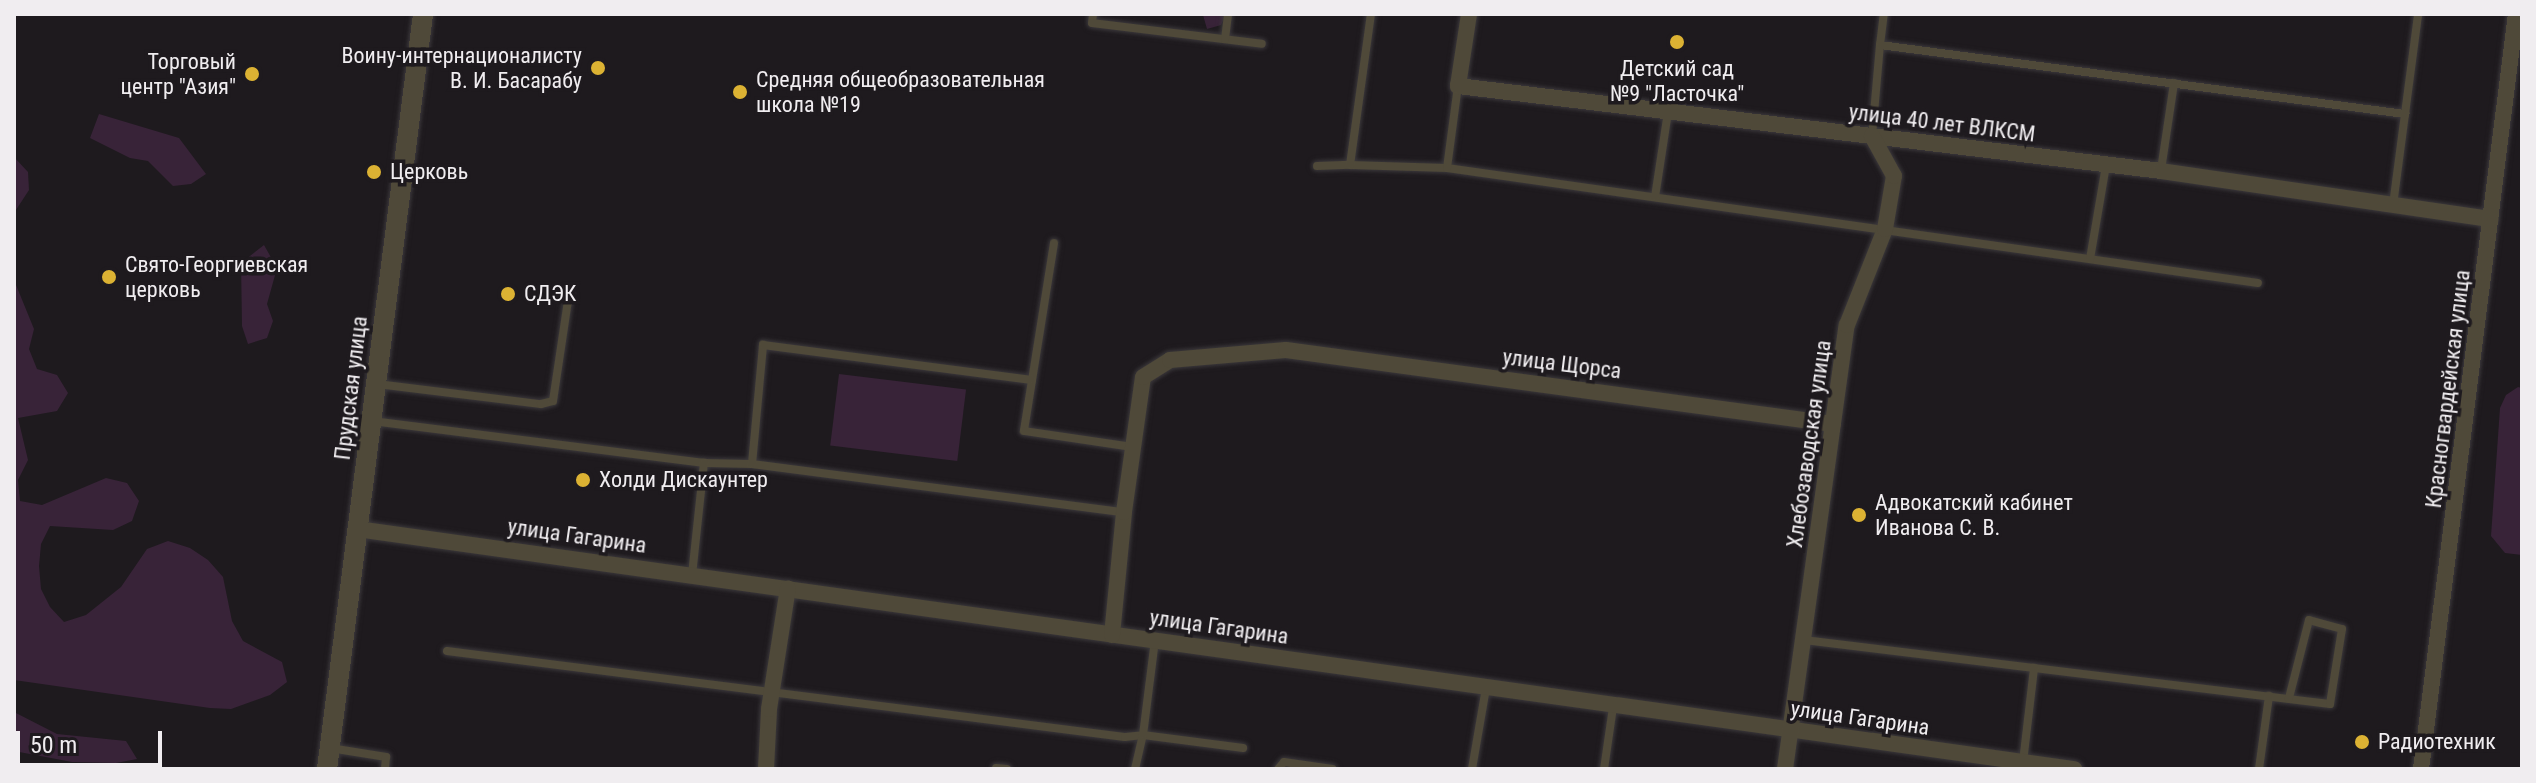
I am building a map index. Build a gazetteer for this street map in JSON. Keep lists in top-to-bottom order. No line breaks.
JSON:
{"streets":{"street":["улица 40 лет ВЛКСМ","улица Щорса","Прудская улица","Красногвардейская улица","Хлебозаводская улица","улица Гагарина"]},"crossings":[["улица 40 лет ВЛКСМ","Красногвардейская улица"],["улица 40 лет ВЛКСМ","Хлебозаводская улица"],["улица Щорса","Хлебозаводская улица"],["улица Щорса","улица Гагарина"],["Прудская улица","улица Гагарина"],["Хлебозаводская улица","улица Гагарина"]],"places":["Детский сад №9 \"Ласточка\"","Воину-интернационалисту В. И. Басарабу","Торговый центр \"Азия\"","Средняя общеобразовательная школа №19","Церковь","Свято-Георгиевская церковь","СДЭК","Холди Дискаунтер","Адвокатский кабинет Иванова С. В.","Радиотехник"],"scale_bar":"50 m"}
